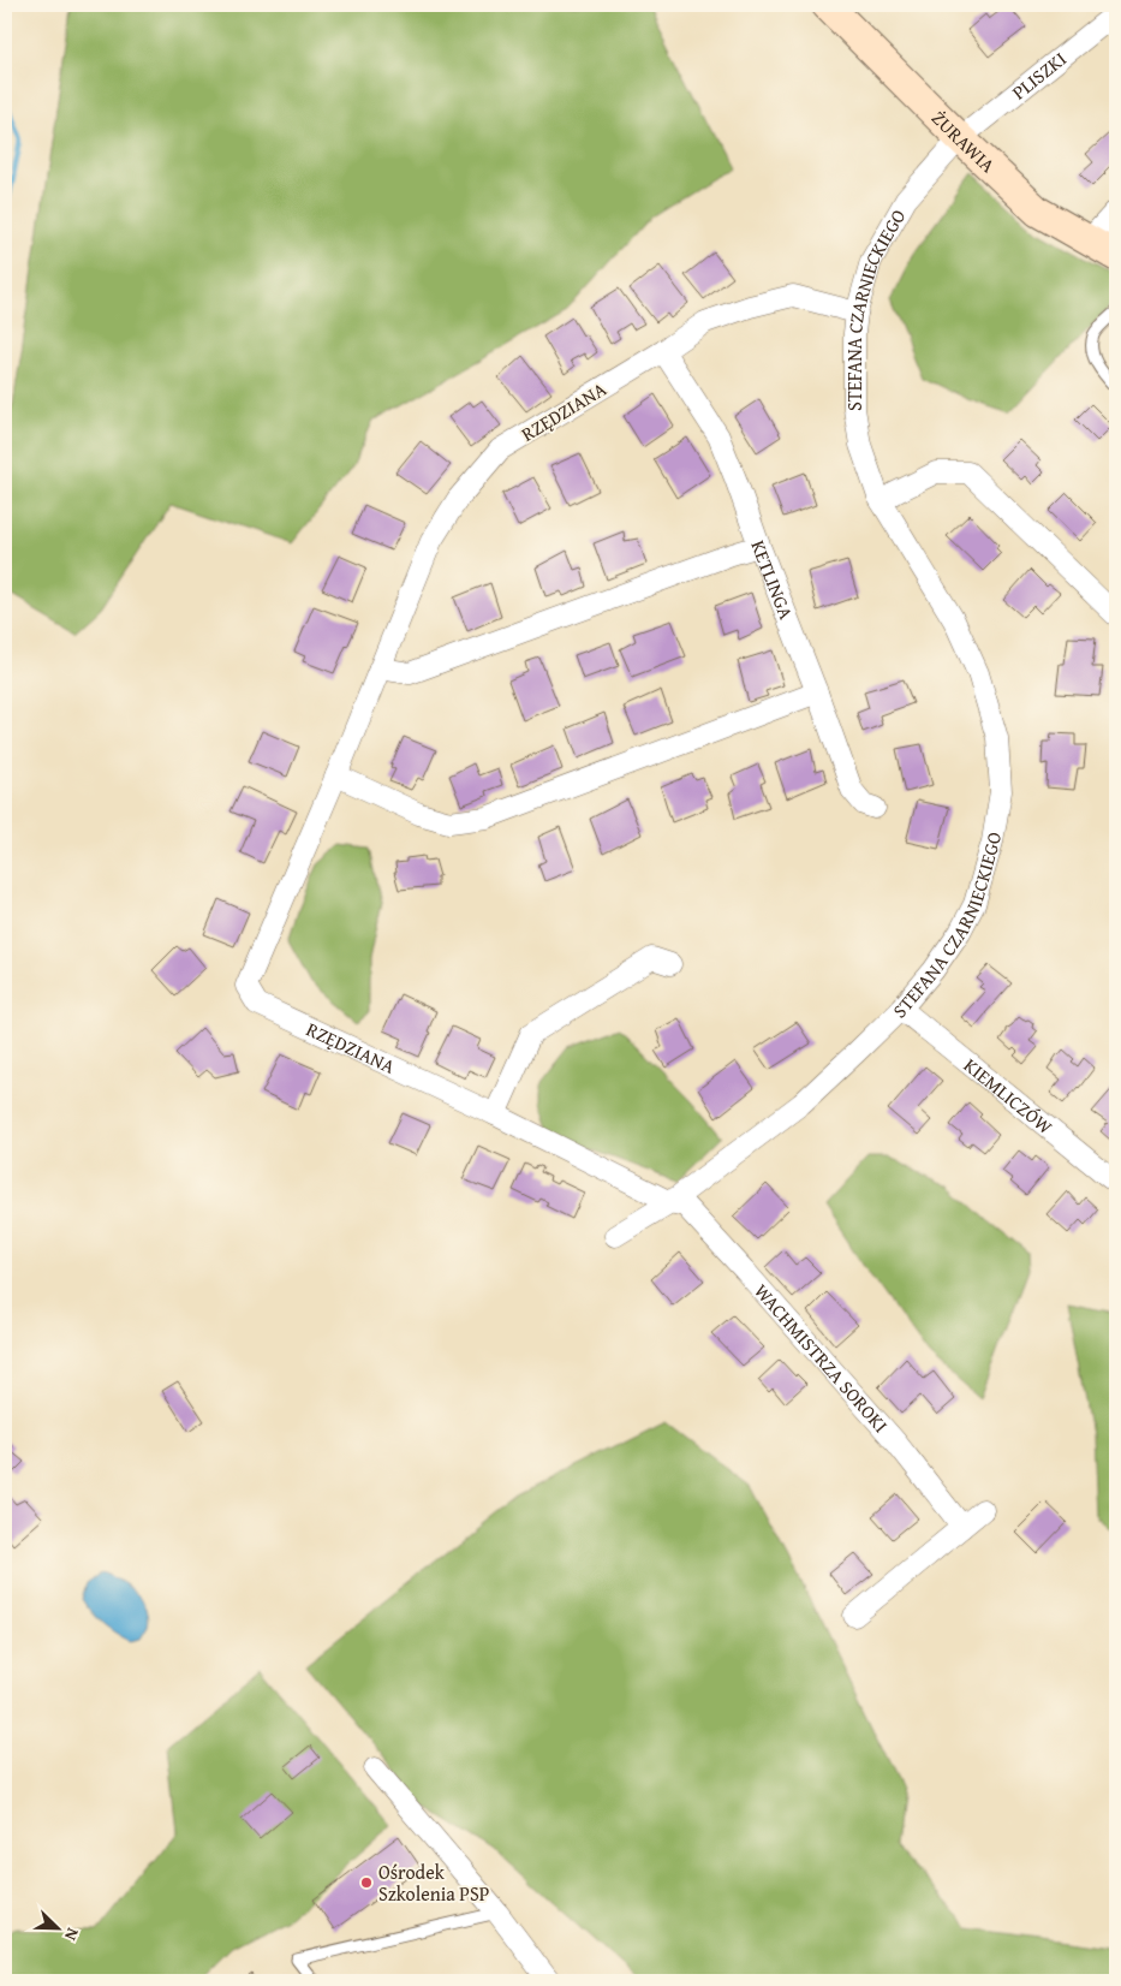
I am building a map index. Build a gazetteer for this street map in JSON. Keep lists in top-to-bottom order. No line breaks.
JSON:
{"streets":{"street":["PLISZKI","ŻURAWIA","STEFANA CZARNIECKIEGO","RZĘDZIANA","KETLINGA","KIEMLICZÓW","WACHMISTRZA SOROKI"]},"crossings":[["PLISZKI","ŻURAWIA"],["PLISZKI","STEFANA CZARNIECKIEGO"],["ŻURAWIA","STEFANA CZARNIECKIEGO"],["STEFANA CZARNIECKIEGO","RZĘDZIANA"],["STEFANA CZARNIECKIEGO","KIEMLICZÓW"],["STEFANA CZARNIECKIEGO","WACHMISTRZA SOROKI"],["RZĘDZIANA","KETLINGA"],["RZĘDZIANA","WACHMISTRZA SOROKI"]],"places":["Ośrodek Szkolenia PSP"],"north":"bottom right"}
